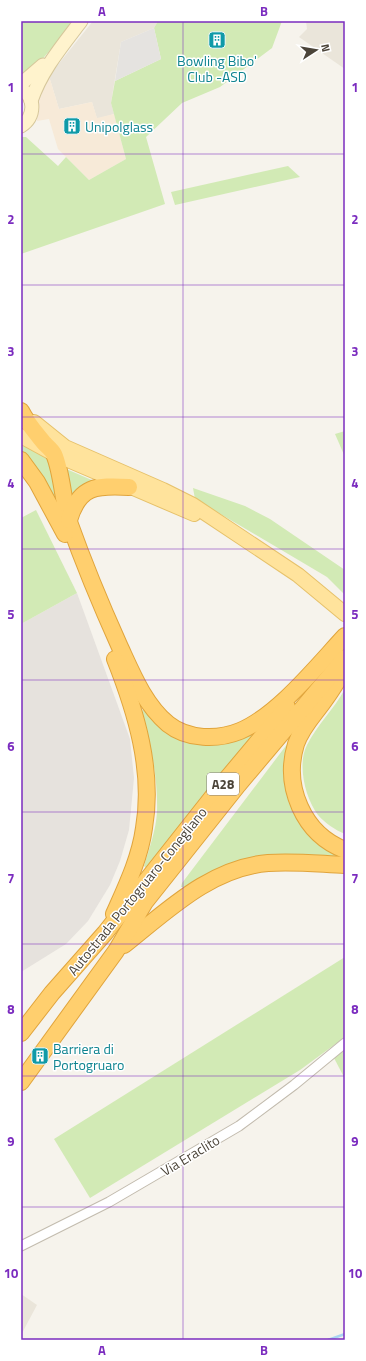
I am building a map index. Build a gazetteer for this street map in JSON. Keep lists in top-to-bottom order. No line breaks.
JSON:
{"streets":{"highway":["A28","Autostrada Portogruaro-Conegliano"],"street":["Via Eraclito"]},"places":{"building":["Bowling Bibo' Club -ASD","Unipolglass","Barriera di Portogruaro"]},"north":"right","grid":{"columns":["A","B"],"rows":["1","2","3","4","5","6","7","8","9","10"]}}
